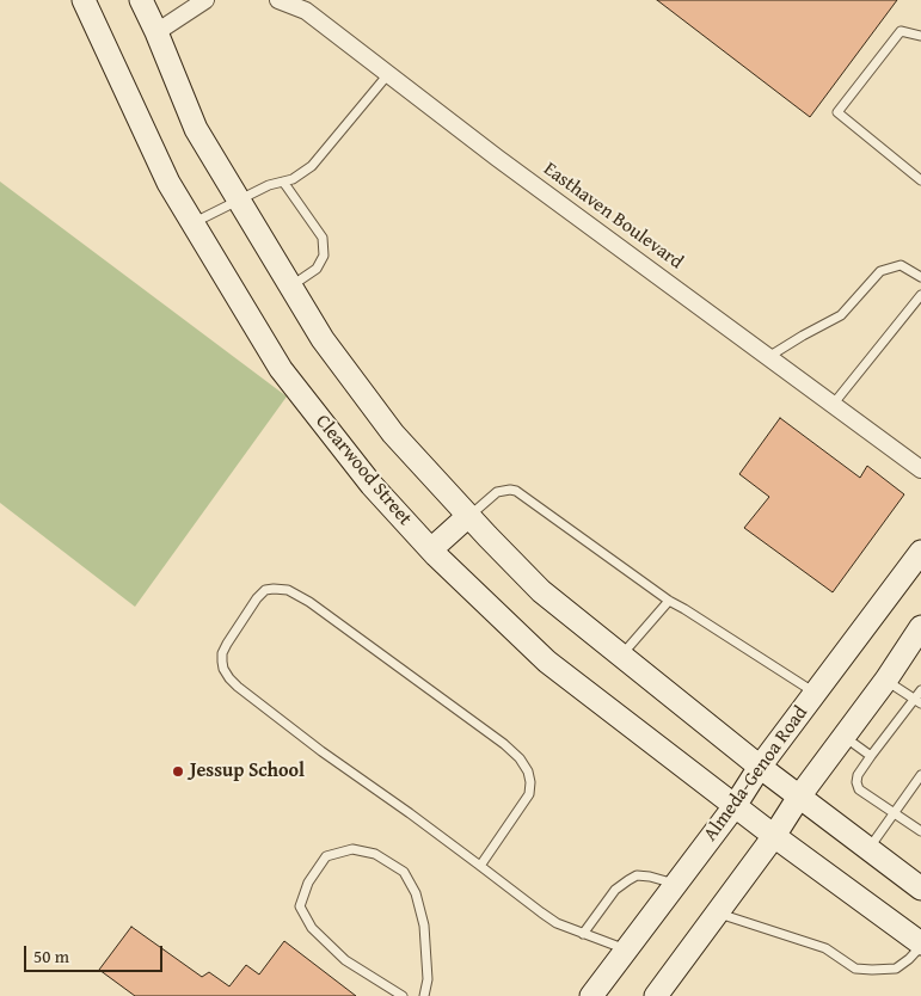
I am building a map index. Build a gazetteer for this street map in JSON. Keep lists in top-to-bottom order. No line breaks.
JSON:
{"streets":{"main road":["Clearwood Street","Almeda-Genoa Road"],"street":["Easthaven Boulevard"]},"crossings":[["Clearwood Street","Almeda-Genoa Road"]],"places":["Jessup School"],"scale_bar":"50 m"}
